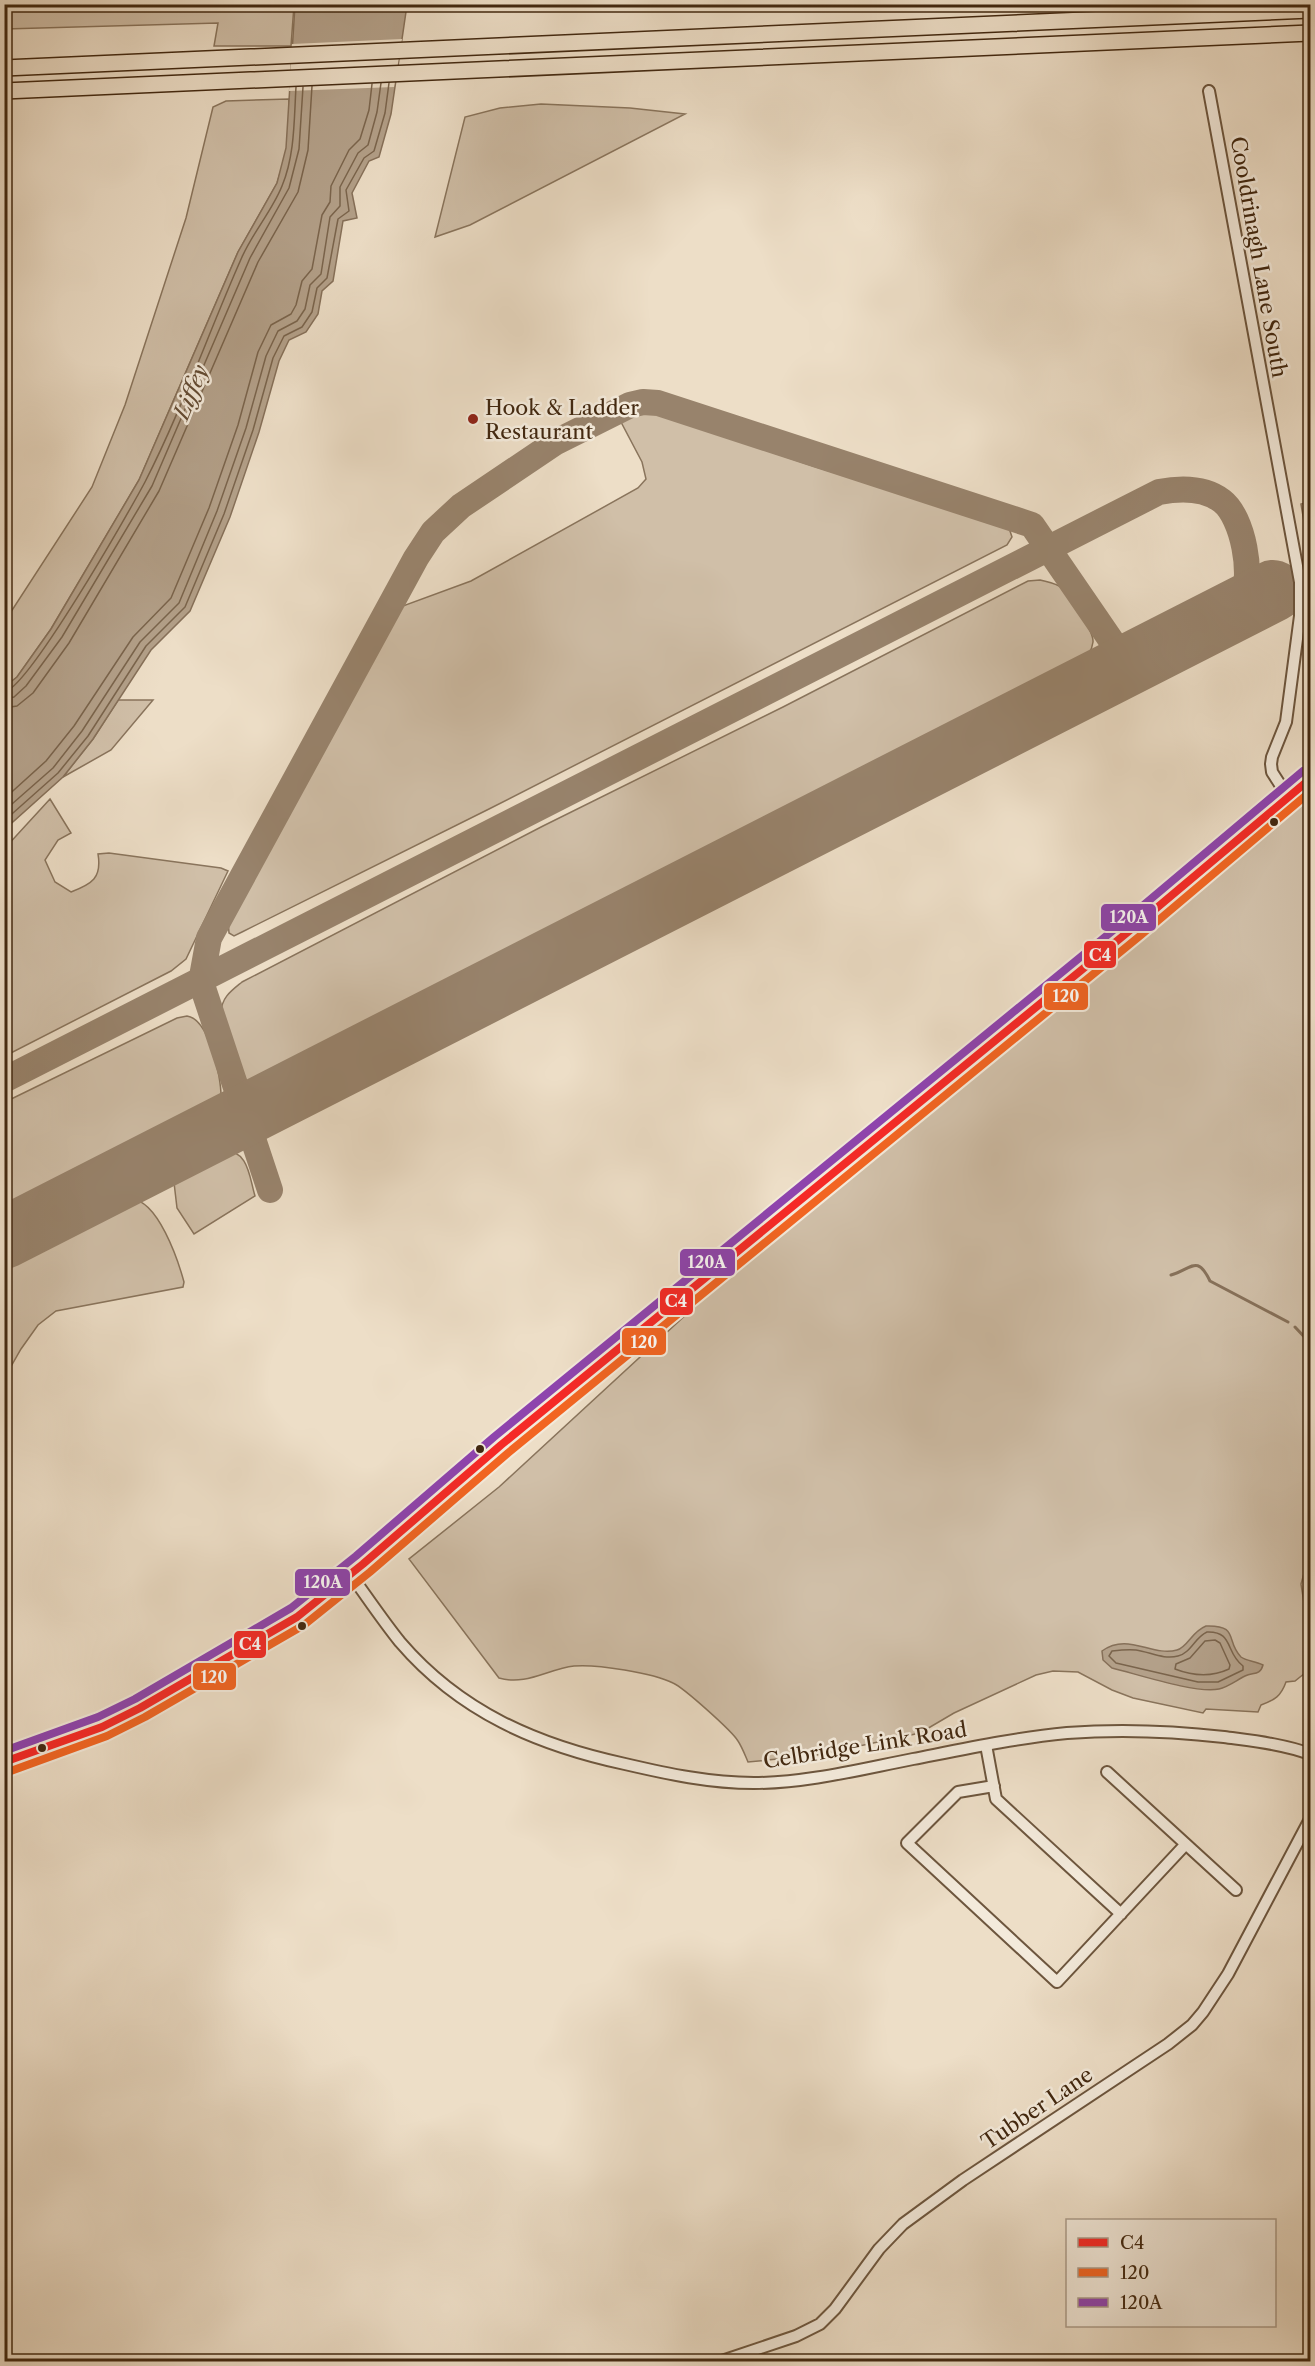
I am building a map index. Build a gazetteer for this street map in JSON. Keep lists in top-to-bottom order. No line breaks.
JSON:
{"streets":{"street":["Cooldrinagh Lane South","Celbridge Link Road","Tubber Lane"]},"water":["Liffey"],"places":["Hook & Ladder Restaurant"],"lines":["transit line 120A","transit line C4","transit line 120"],"legend":["C4","120","120A"]}
